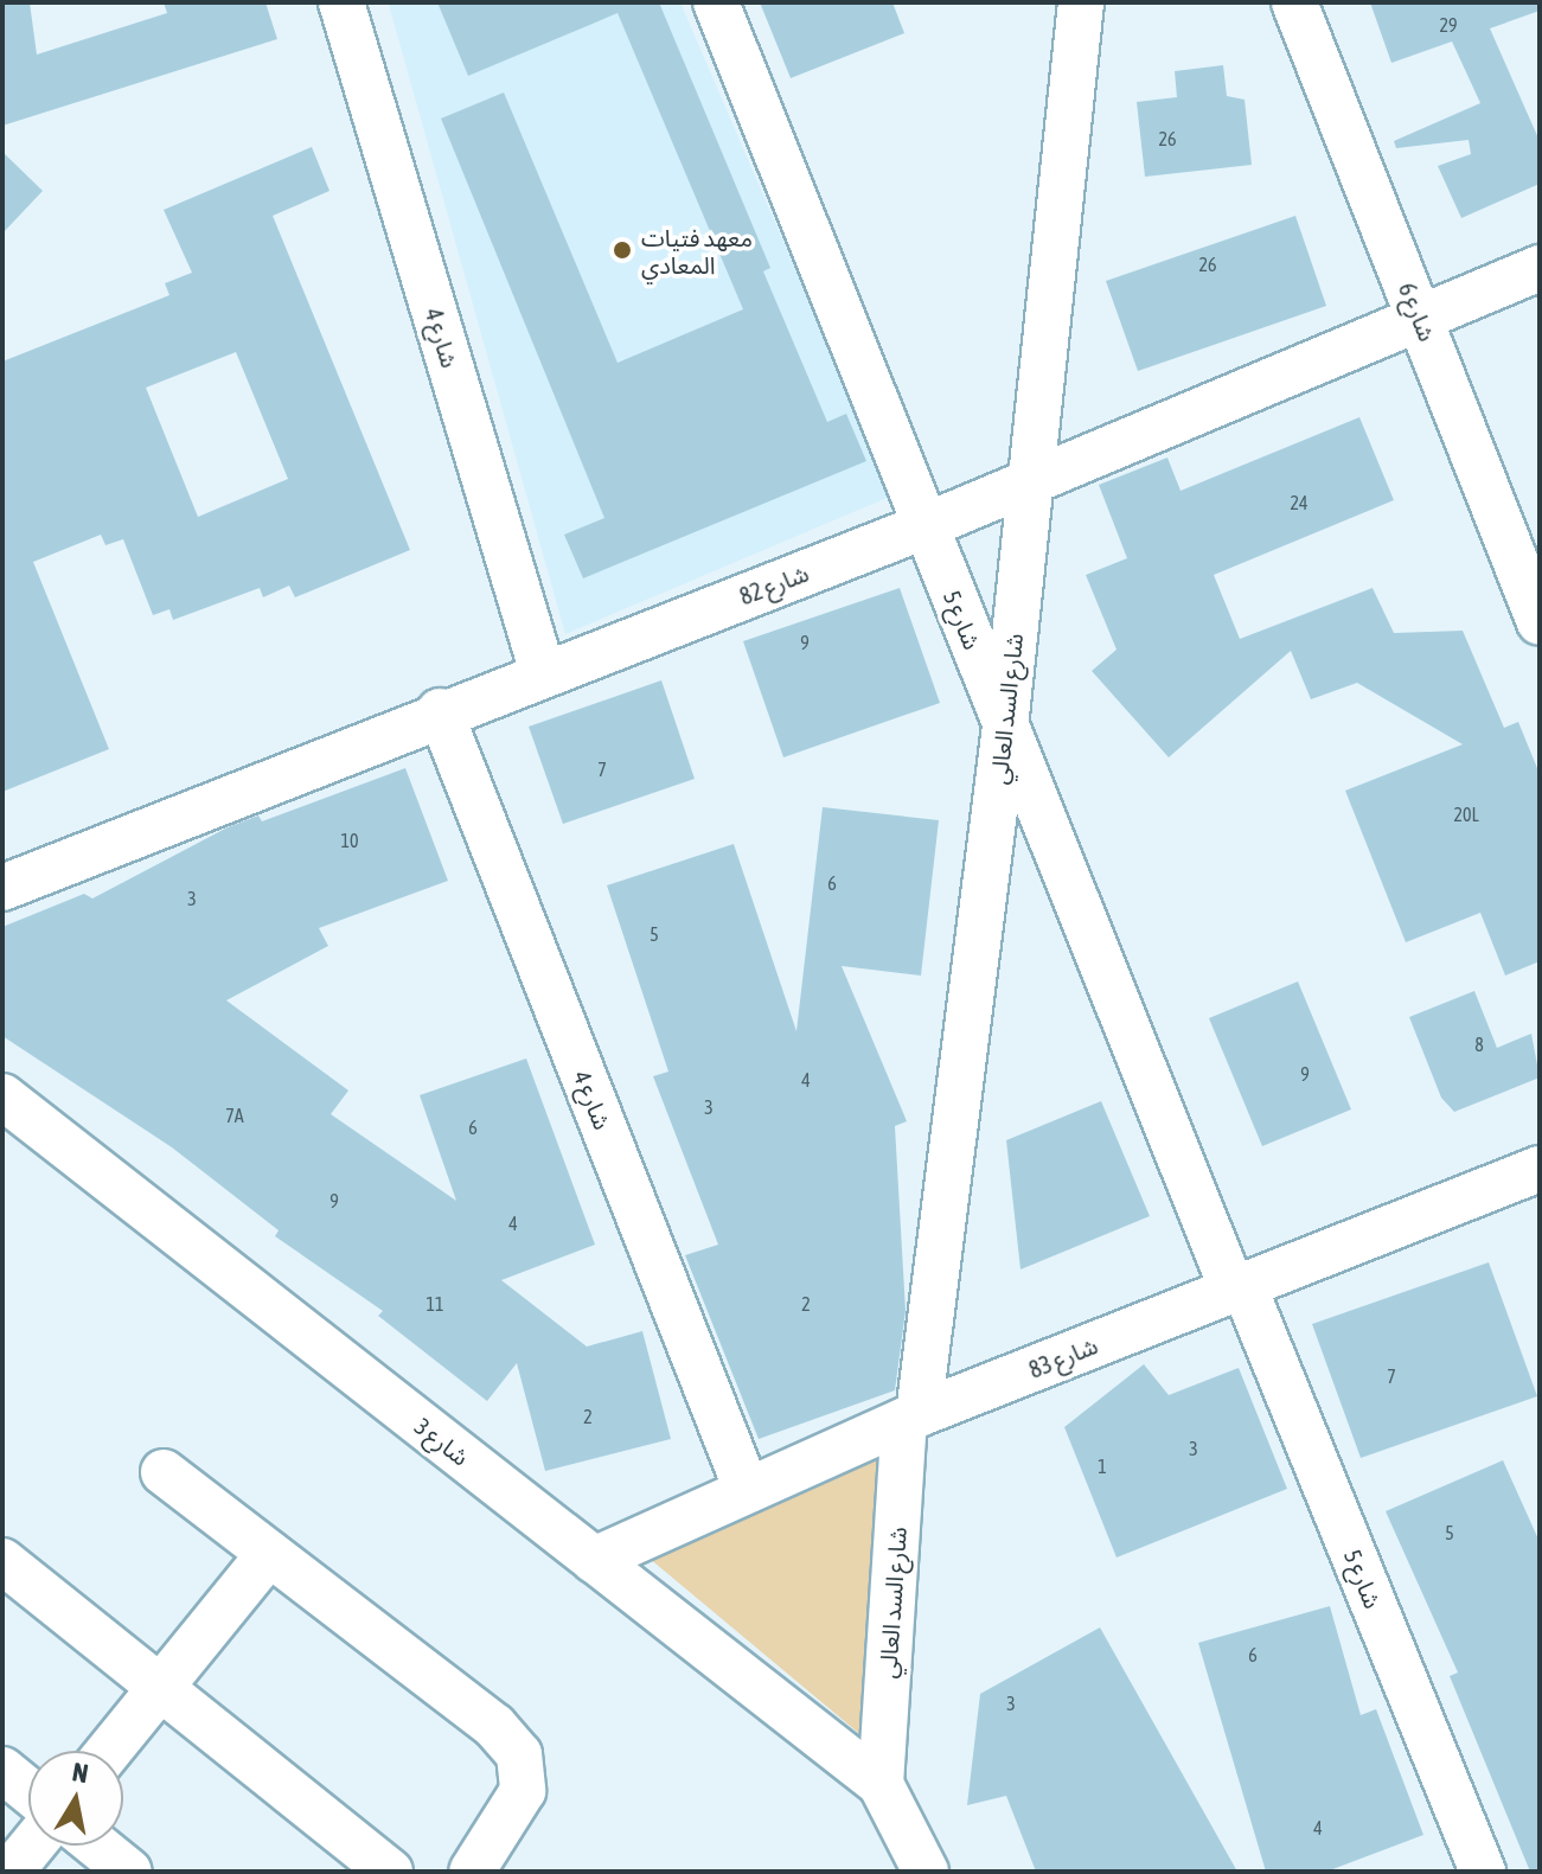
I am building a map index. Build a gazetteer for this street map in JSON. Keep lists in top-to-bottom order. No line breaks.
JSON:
{"streets":{"street":["شارع 6","شارع 4","شارع 82","شارع 5","شارع السد العالي","شارع 83","شارع 3"]},"crossings":[["شارع 6","شارع 82"],["شارع 4","شارع 82"],["شارع 4","شارع 83"],["شارع 82","شارع 5"],["شارع 82","شارع السد العالي"],["شارع 5","شارع السد العالي"],["شارع 5","شارع 83"],["شارع السد العالي","شارع 83"],["شارع السد العالي","شارع 3"],["شارع 83","شارع 3"]],"places":["معهد فتيات المعادي"],"house_numbers":["29","26","26","24","9","7","20L","10","6","3","5","8","9","4","3","7A","6","9","4","11","2","7","2","3","1","5","6","3","4"],"north":"top"}
